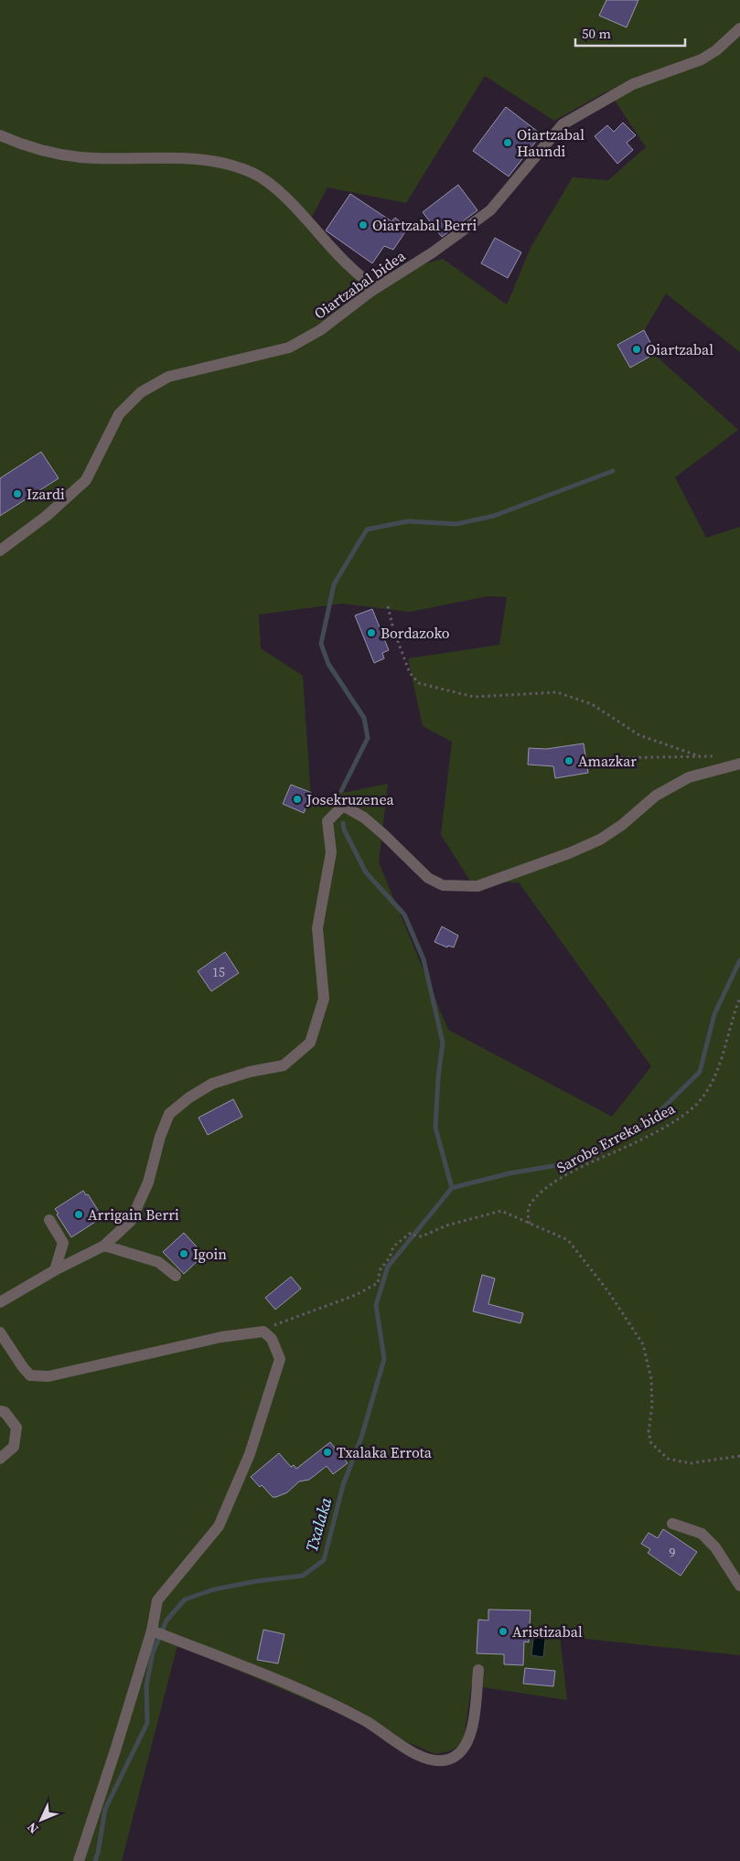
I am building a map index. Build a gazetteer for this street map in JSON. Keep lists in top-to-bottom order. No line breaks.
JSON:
{"streets":{"street":["Oiartzabal bidea"],"path":["Sarobe Erreka bidea"]},"water":["Txalaka"],"places":["Oiartzabal Haundi","Oiartzabal Berri","Oiartzabal","Izardi","Bordazoko","Amazkar","Josekruzenea","Arrigain Berri","Igoin","Txalaka Errota","Aristizabal"],"house_numbers":["15","9"],"scale_bar":"50 m","north":"bottom left"}
